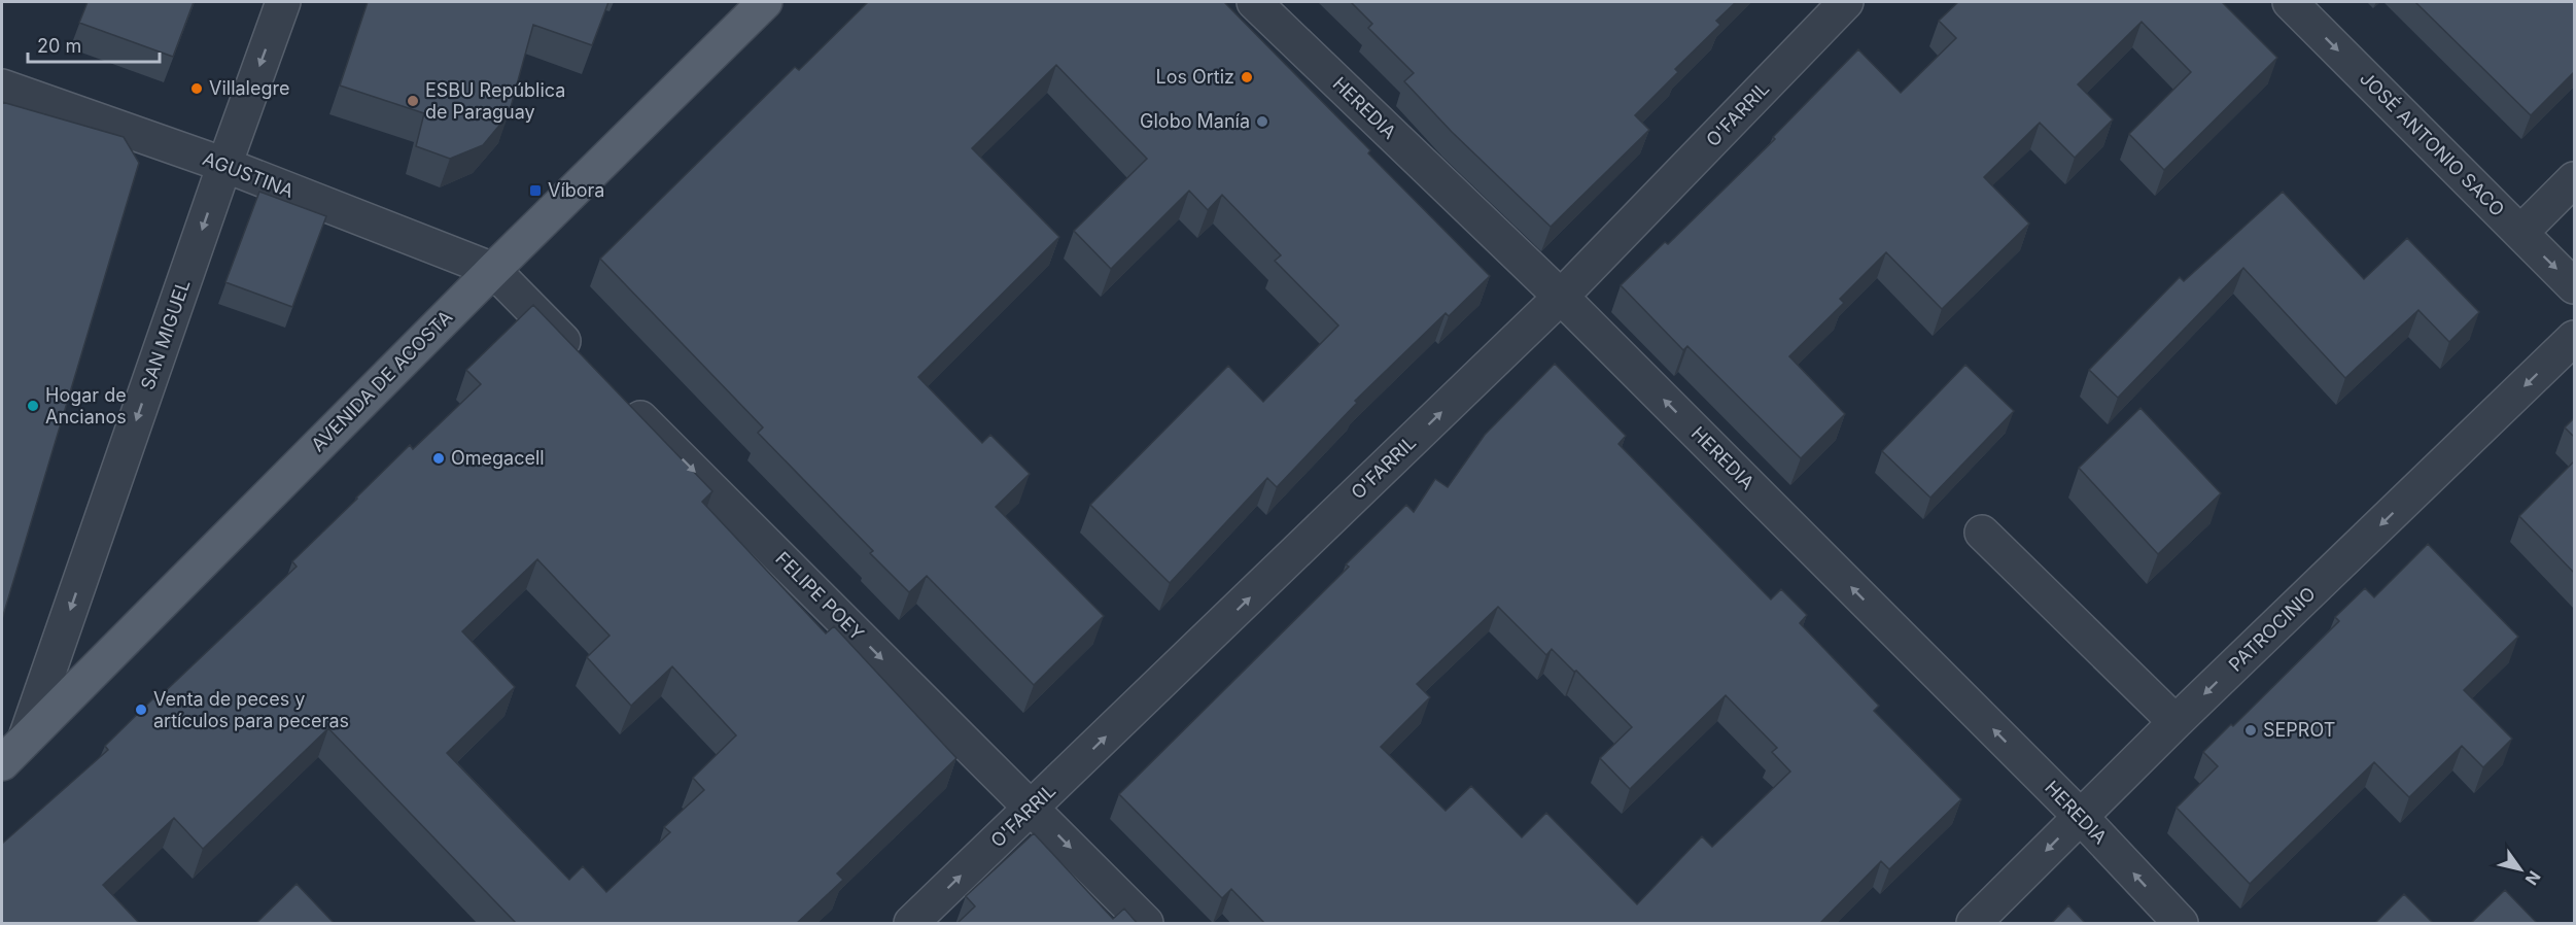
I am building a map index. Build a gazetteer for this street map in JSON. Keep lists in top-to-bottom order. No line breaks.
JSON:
{"streets":{"main road":["AVENIDA DE ACOSTA"],"street":["HEREDIA","O'FARRIL","JOSÉ ANTONIO SACO","AGUSTINA","SAN MIGUEL","FELIPE POEY","PATROCINIO"]},"crossings":[["HEREDIA","O'FARRIL"],["HEREDIA","PATROCINIO"],["O'FARRIL","FELIPE POEY"],["AGUSTINA","SAN MIGUEL"],["AGUSTINA","AVENIDA DE ACOSTA"],["SAN MIGUEL","AVENIDA DE ACOSTA"]],"one_way":["O'FARRIL","JOSÉ ANTONIO SACO","SAN MIGUEL","FELIPE POEY","PATROCINIO"],"places":{"other":["Los Ortiz","Villalegre","ESBU República de Paraguay","Globo Manía","Hogar de Ancianos","Omegacell","Venta de peces y artículos para peceras","SEPROT"],"transit":["Víbora"]},"scale_bar":"20 m","north":"bottom right"}
